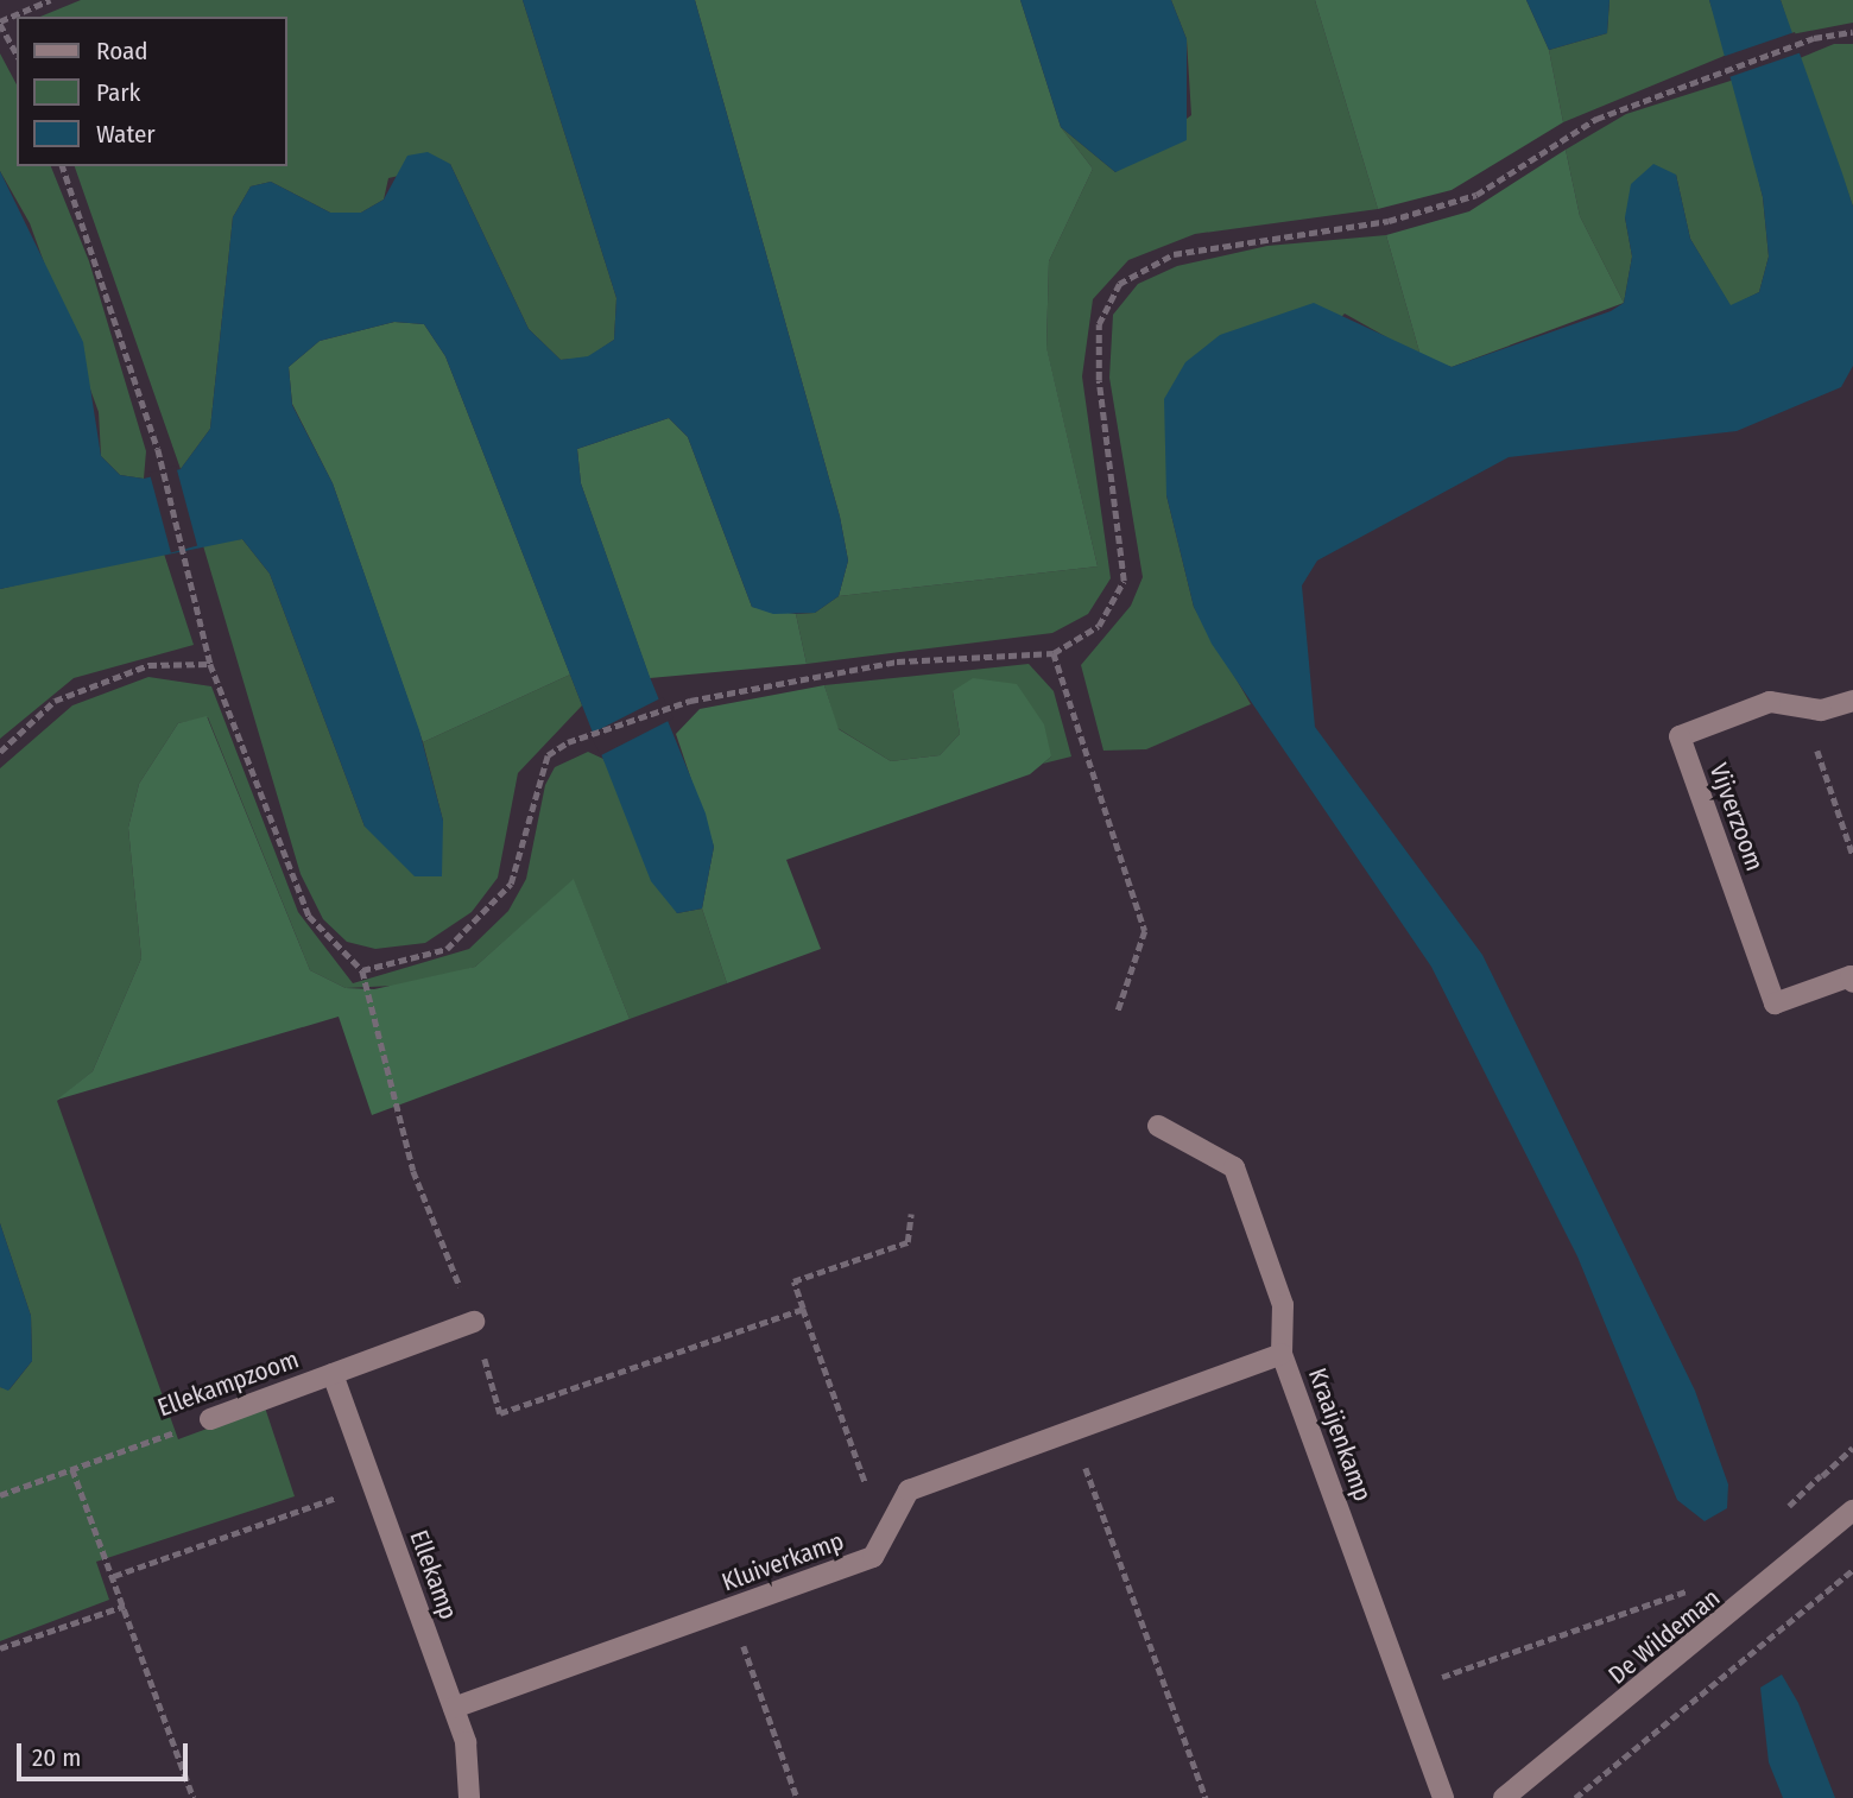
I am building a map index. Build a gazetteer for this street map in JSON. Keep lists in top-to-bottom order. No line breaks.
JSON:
{"streets":{"street":["Vijverzoom","Ellekampzoom","Kraaijenkamp","Kluiverkamp","Ellekamp","De Wildeman"]},"crossings":[["Ellekampzoom","Ellekamp"],["Kraaijenkamp","Kluiverkamp"],["Kluiverkamp","Ellekamp"]],"legend":["Road","Park","Water"],"scale_bar":"20 m"}
